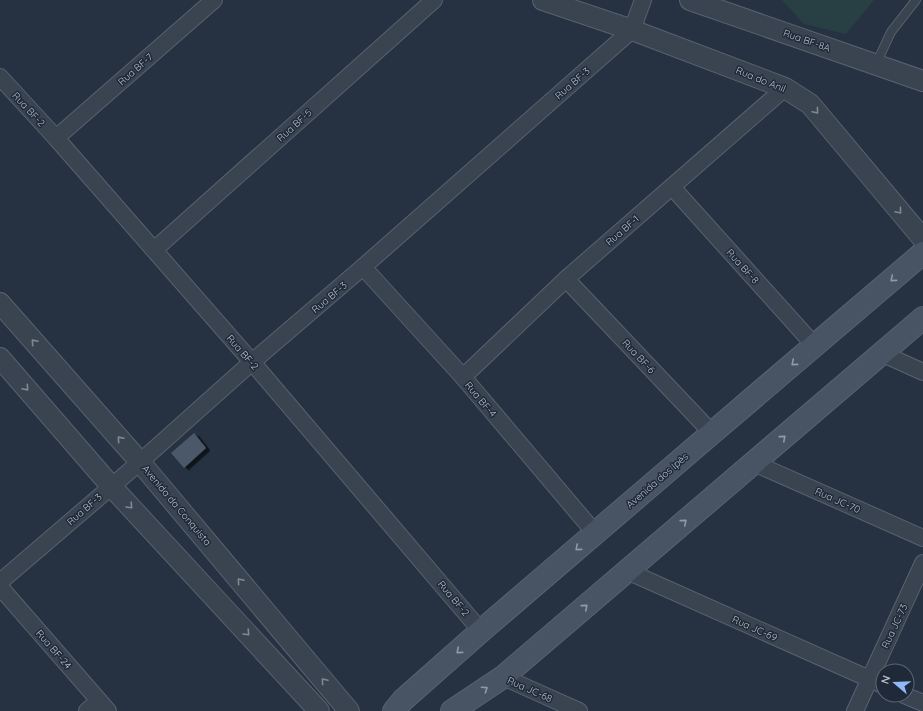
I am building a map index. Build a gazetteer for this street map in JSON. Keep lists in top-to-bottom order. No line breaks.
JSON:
{"streets":{"main road":["Avenida dos Ipês"],"street":["Rua BF-8A","Rua BF-7","Rua do Anil","Rua BF-3","Rua BF-2","Rua BF-5","Rua BF-1","Rua BF-8","Rua BF-6","Rua BF-4","Rua JC-70","Avenida da Conquista","Rua JC-73","Rua JC-69","Rua BF-24","Rua JC-68"]},"crossings":[["Rua BF-7","Rua BF-2"],["Rua do Anil","Rua BF-3"],["Rua do Anil","Rua BF-1"],["Rua BF-3","Rua BF-2"],["Rua BF-3","Rua BF-4"],["Rua BF-3","Avenida da Conquista"],["Rua BF-2","Rua BF-5"],["Rua BF-2","Avenida dos Ipês"],["Rua BF-1","Rua BF-8"],["Rua BF-1","Rua BF-6"],["Rua BF-1","Rua BF-4"],["Rua BF-8","Avenida dos Ipês"],["Rua BF-6","Avenida dos Ipês"],["Rua BF-4","Avenida dos Ipês"]],"one_way":["Rua do Anil"],"north":"left"}
